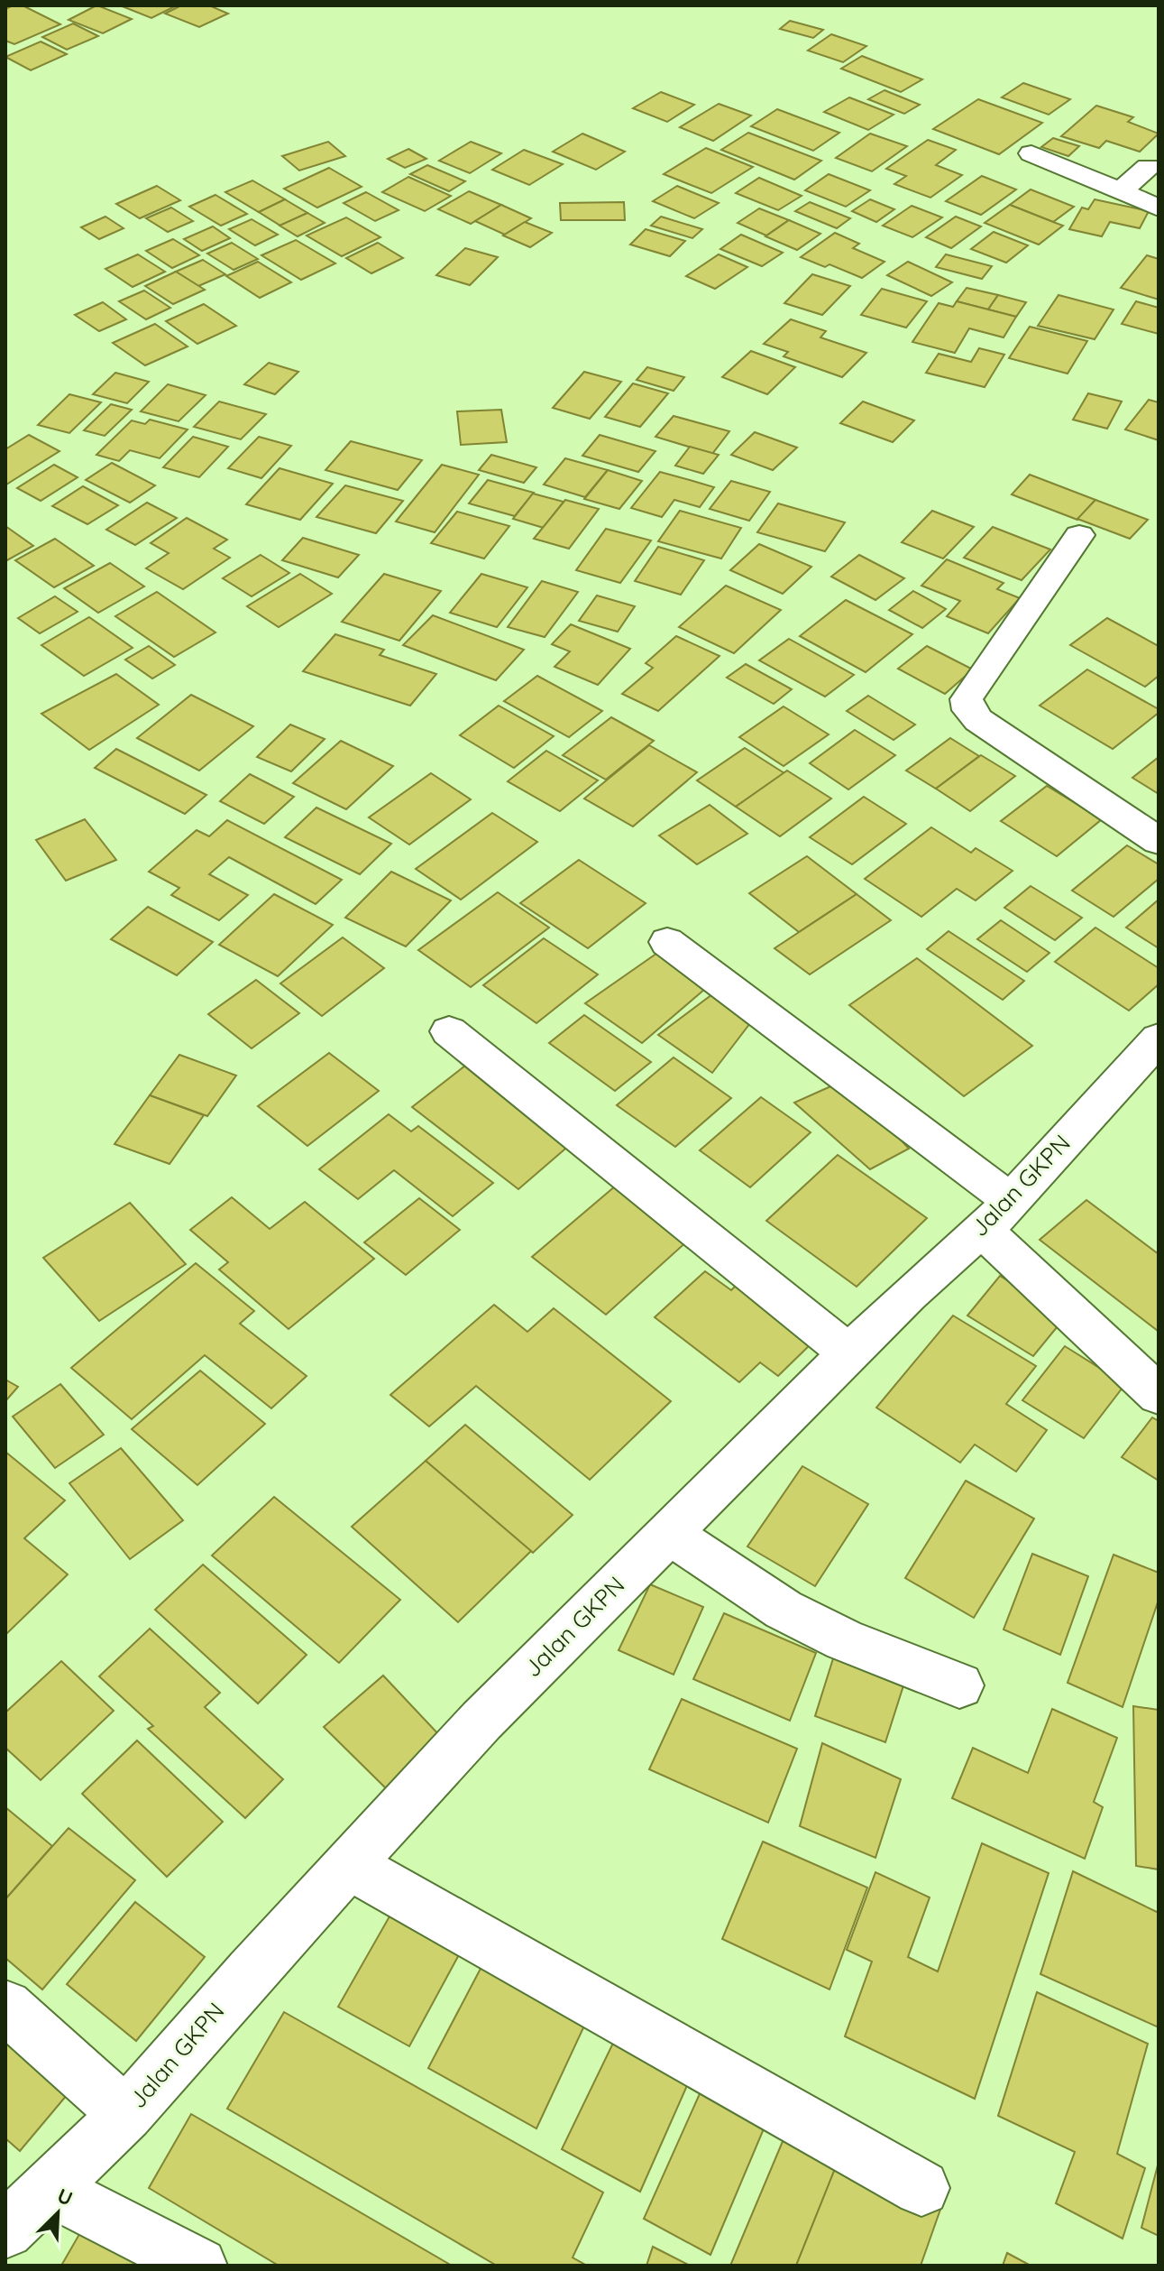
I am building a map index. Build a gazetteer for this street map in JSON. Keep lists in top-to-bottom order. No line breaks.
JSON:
{"streets":{"street":["Jalan GKPN"]},"north":"top right"}
